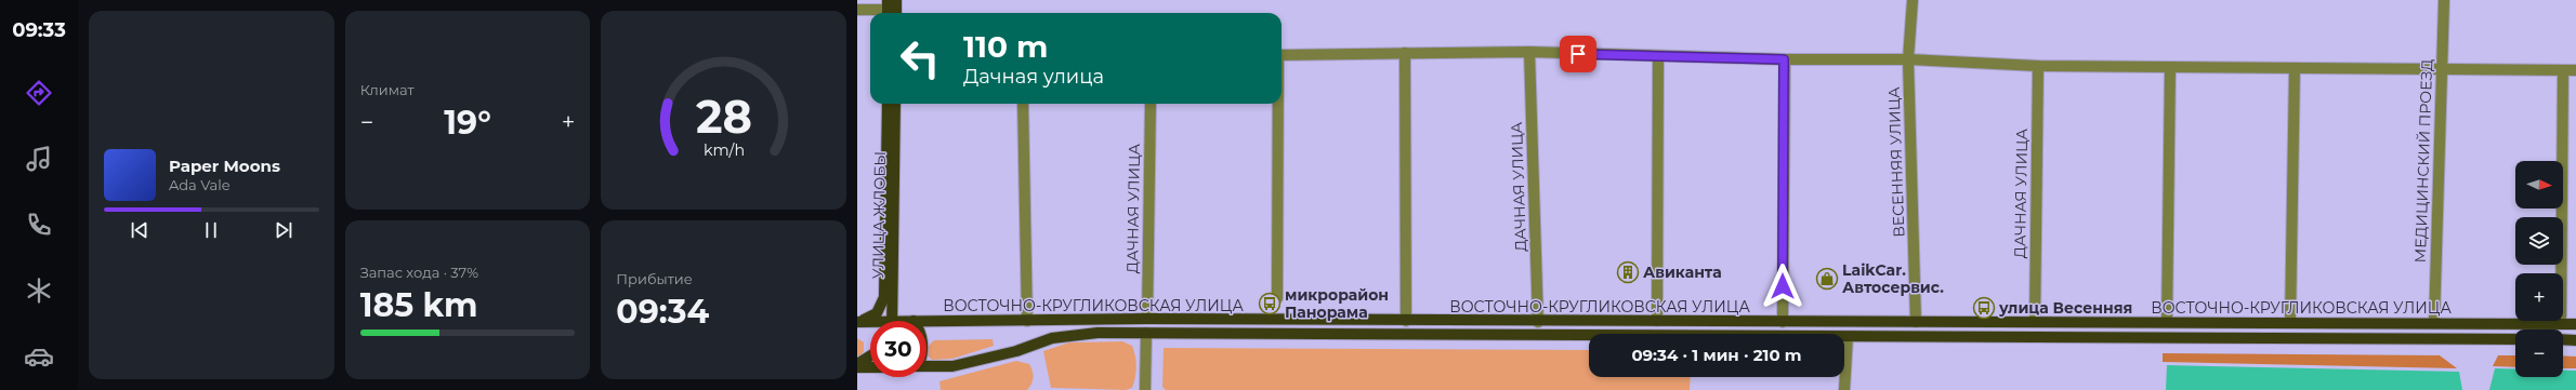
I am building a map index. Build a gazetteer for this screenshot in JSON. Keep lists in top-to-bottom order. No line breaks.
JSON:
{"streets":{"main road":["УЛИЦА ЖЛОБЫ","ВОСТОЧНО-КРУГЛИКОВСКАЯ УЛИЦА"],"street":["МЕДИЦИНСКИЙ ПРОЕЗД","ВЕСЕННЯЯ УЛИЦА","ДАЧНАЯ УЛИЦА"]},"crossings":[["МЕДИЦИНСКИЙ ПРОЕЗД","ВОСТОЧНО-КРУГЛИКОВСКАЯ УЛИЦА"],["ВЕСЕННЯЯ УЛИЦА","ВОСТОЧНО-КРУГЛИКОВСКАЯ УЛИЦА"],["ДАЧНАЯ УЛИЦА","ВОСТОЧНО-КРУГЛИКОВСКАЯ УЛИЦА"],["УЛИЦА ЖЛОБЫ","ВОСТОЧНО-КРУГЛИКОВСКАЯ УЛИЦА"]],"places":{"building":["Авиканта"],"shop":["LaikCar. Автосервис."],"bus stop":["микрорайон Панорама","улица Весенняя"]},"north":"right","page":{"tabs":"09:33","tile":["Климат",["Запас хода · 37%","185 km"],["Прибытие","09:34"]],"turn":["110 m","Дачная улица"],"heat":["−","19°","+"],"song":["Paper Moons","Ada Vale"],"map_buttons":["+","−"],"limit":"30","trip":"09:34 · 1 мин · 210 m","gauge":["28","km/h"]}}
